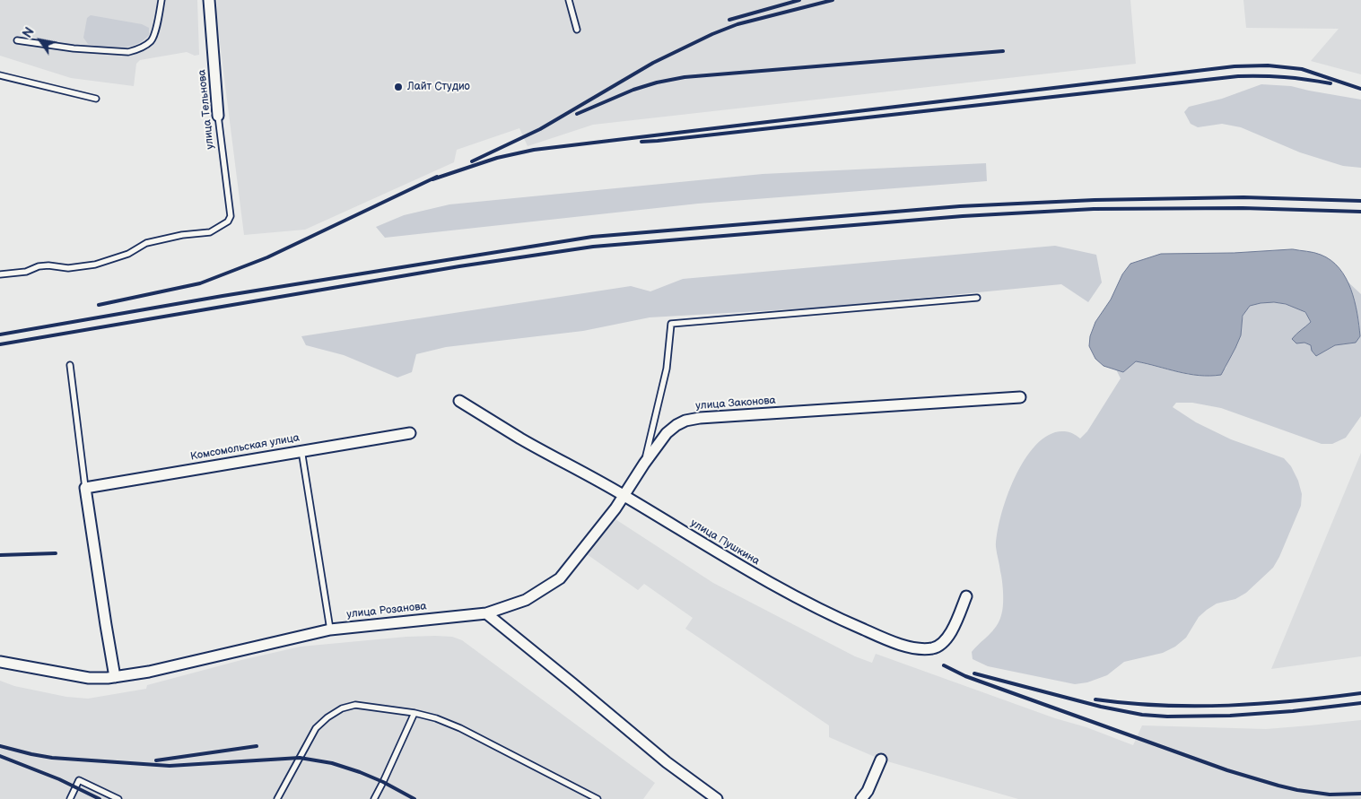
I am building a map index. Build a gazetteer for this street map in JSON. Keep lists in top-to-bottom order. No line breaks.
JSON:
{"streets":{"street":["улица Тельнова","улица Законова","Комсомольская улица","улица Пушкина","улица Розанова"]},"crossings":[["улица Законова","улица Пушкина"],["улица Законова","улица Розанова"]],"places":["Лайт Студио"],"north":"top left"}
